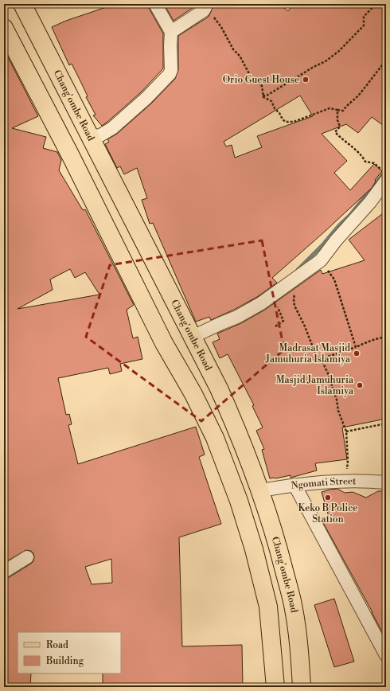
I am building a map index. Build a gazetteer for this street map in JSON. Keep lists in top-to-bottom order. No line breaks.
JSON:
{"streets":{"main road":["Chang'ombe Road"],"street":["Ngomati Street"]},"crossings":[["Chang'ombe Road","Ngomati Street"]],"places":["Orio Guest House","Madrasat Masjid Jamuhuria Islamiya","Masjid Jamuhuria Islamiya","Keko B Police Station"],"legend":["Road","Building"]}
